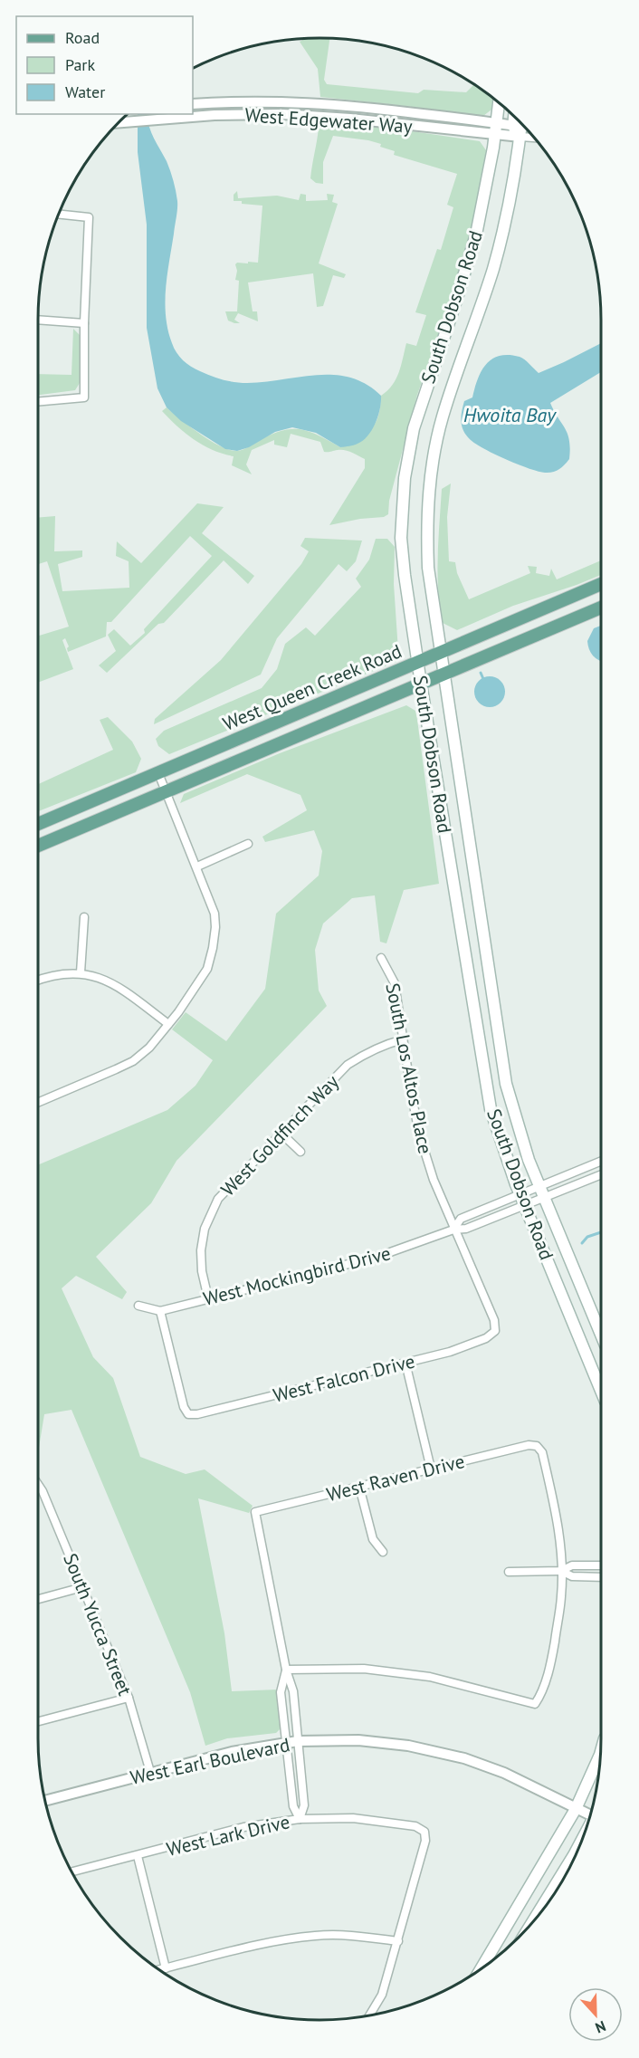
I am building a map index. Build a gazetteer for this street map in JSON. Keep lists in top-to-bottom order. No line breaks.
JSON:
{"streets":{"main road":["South Dobson Road","West Queen Creek Road"],"street":["West Edgewater Way","South Los Altos Place","West Goldfinch Way","West Mockingbird Drive","West Falcon Drive","West Raven Drive","South Yucca Street","West Earl Boulevard","West Lark Drive"]},"crossings":[["West Edgewater Way","South Dobson Road"],["South Dobson Road","West Queen Creek Road"],["South Dobson Road","West Mockingbird Drive"],["South Los Altos Place","West Goldfinch Way"],["South Los Altos Place","West Mockingbird Drive"],["South Los Altos Place","West Falcon Drive"],["West Goldfinch Way","West Mockingbird Drive"],["West Mockingbird Drive","West Falcon Drive"],["South Yucca Street","West Earl Boulevard"]],"water":["Hwoita Bay"],"legend":["Road","Park","Water"],"north":"bottom"}
